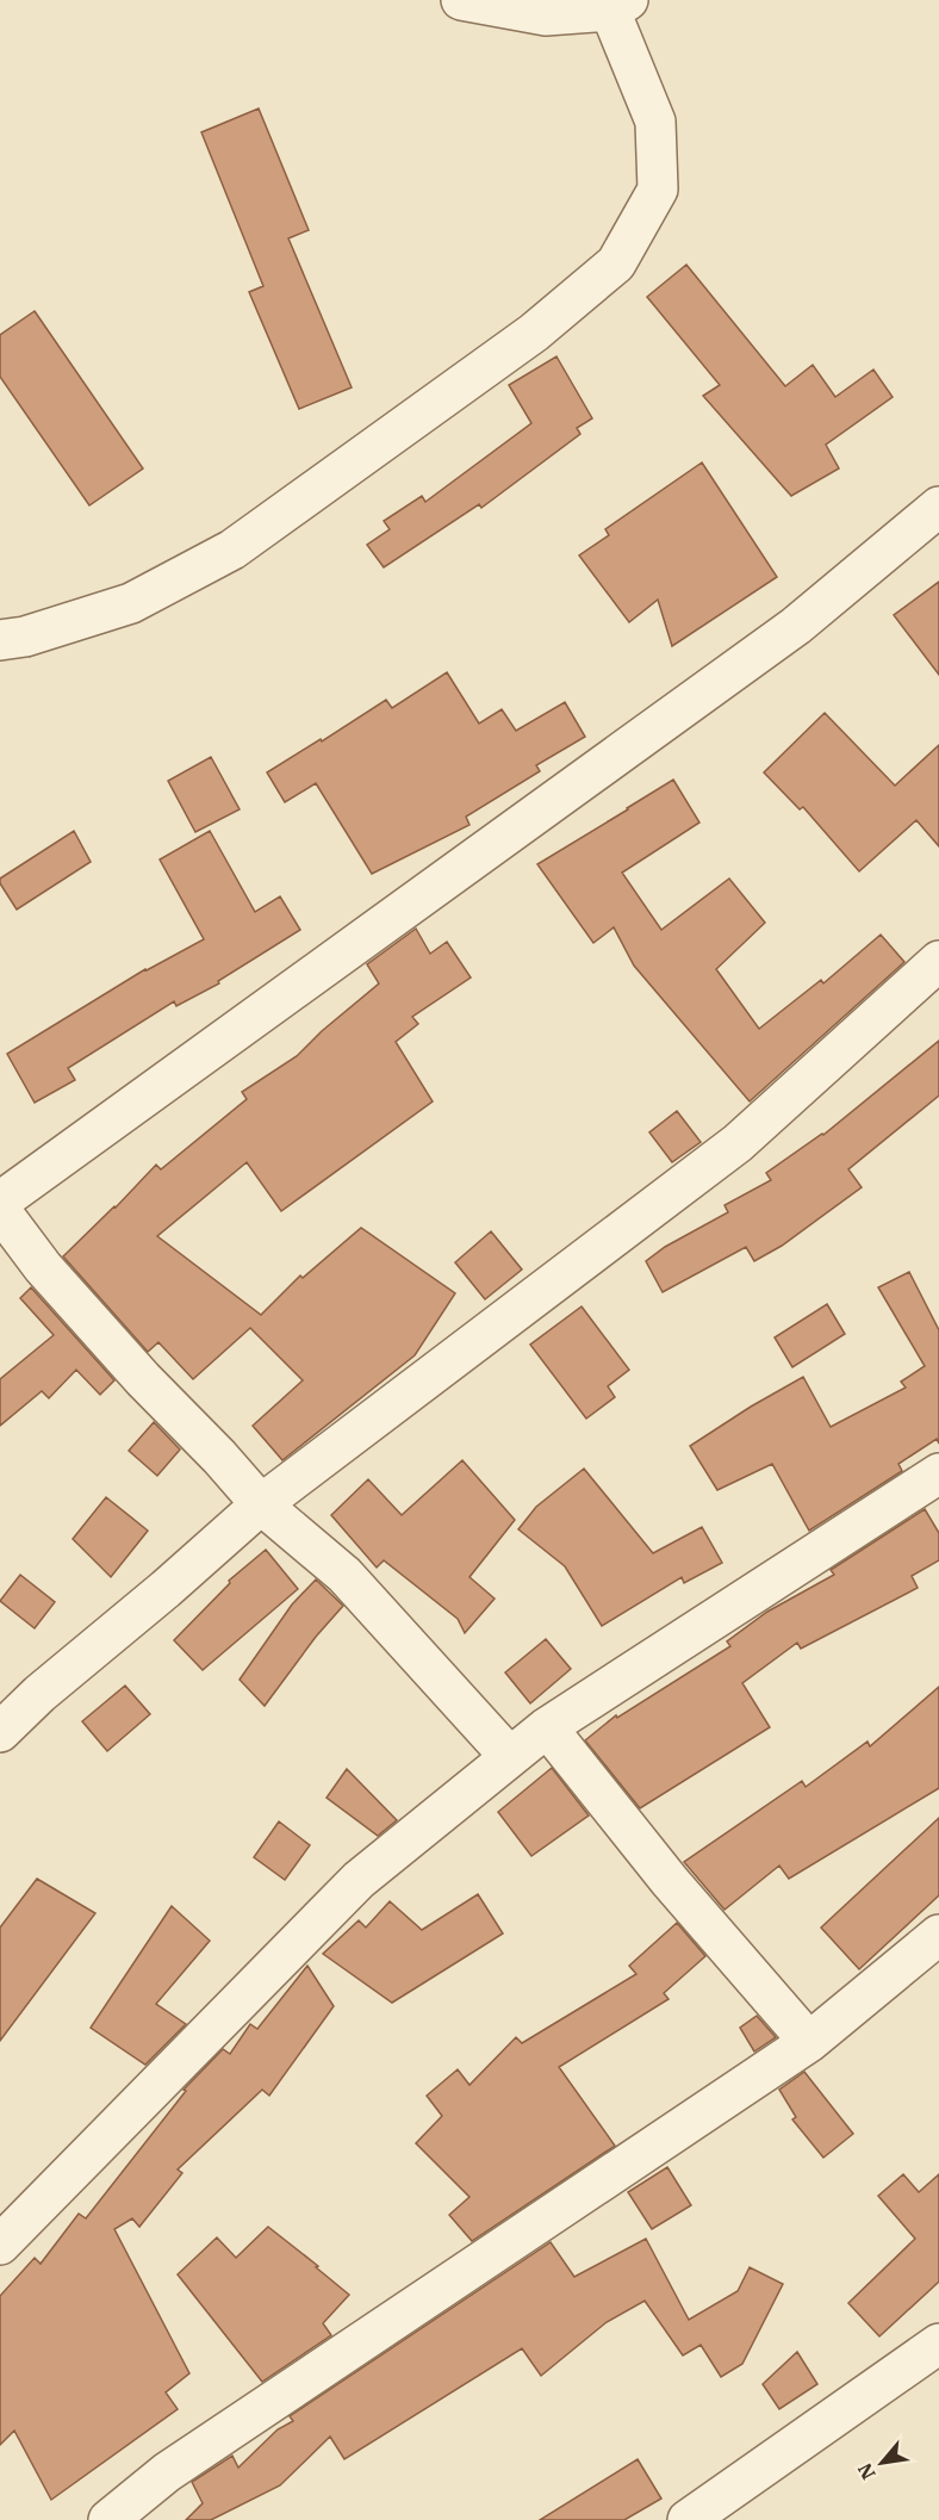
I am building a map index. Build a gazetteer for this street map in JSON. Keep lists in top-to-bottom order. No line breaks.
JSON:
{"north":"bottom left"}
